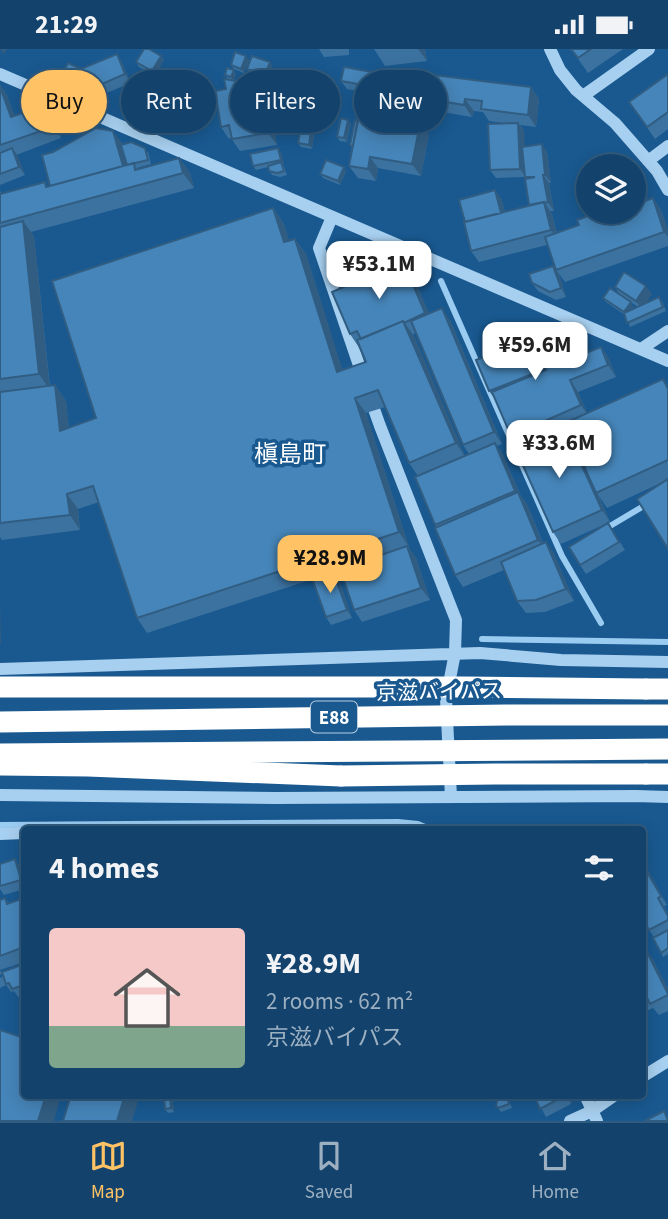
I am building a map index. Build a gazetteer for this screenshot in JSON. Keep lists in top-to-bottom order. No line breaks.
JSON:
{"streets":{"highway":["京滋バイパス","E88"]},"districts":["槇島町"],"page":{"status":"21:29","chip":["Buy","Rent","Filters","New"],"price":["¥53.1M","¥59.6M","¥33.6M","¥28.9M"],"heading":"4 homes","list":[{"name":"¥28.9M","note":"2 rooms · 62 m² · 京滋バイパス"}],"tabs":["Map","Saved","Home"]}}
